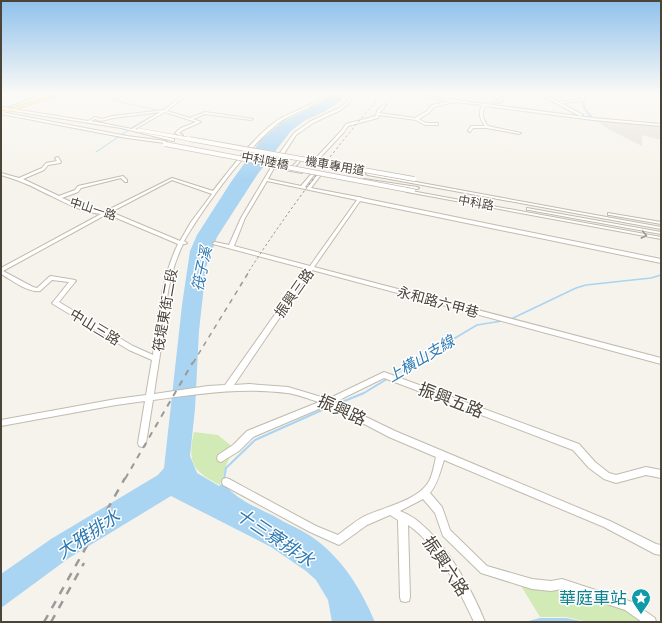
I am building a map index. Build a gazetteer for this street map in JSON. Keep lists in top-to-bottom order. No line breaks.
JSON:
{"streets":{"street":["中科陸橋","機車專用道","中科路","中山一路","振興三路","永和路六甲巷","筏堤東街二段","中山三路","振興五路","振興路","振興六路"]},"crossings":[["中科陸橋","機車專用道"],["中科陸橋","中科路"],["機車專用道","中科路"],["中山一路","筏堤東街二段"],["振興三路","永和路六甲巷"],["振興三路","振興路"],["筏堤東街二段","中山三路"],["振興五路","振興路"]],"water":["筏子溪","上橫山支線","大雅排水","十三寮排水"],"places":{"place":["華庭車站"]}}
